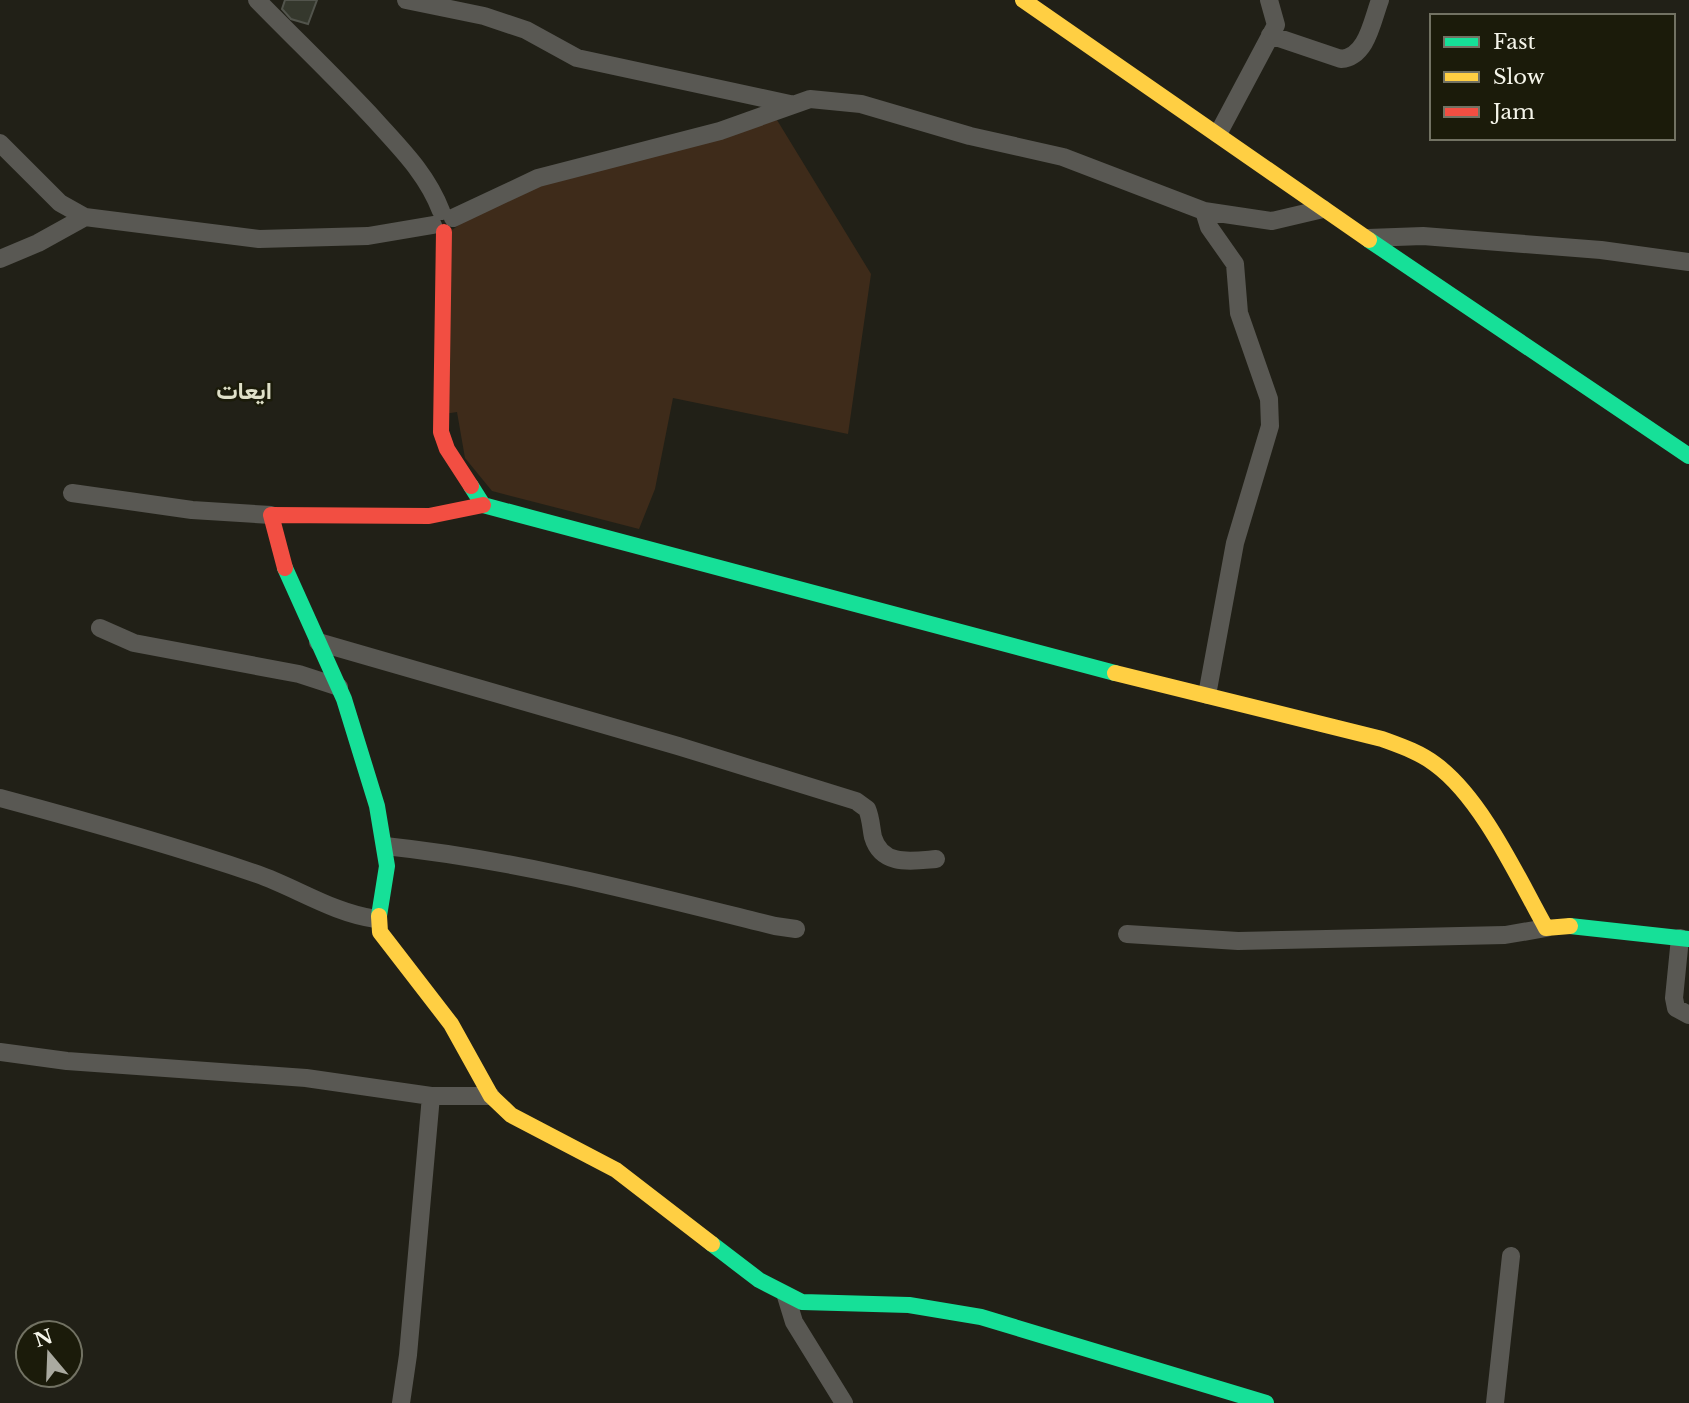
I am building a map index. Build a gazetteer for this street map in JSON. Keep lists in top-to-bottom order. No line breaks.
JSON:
{"districts":["ايعات"],"legend":["Fast","Slow","Jam"],"north":"top"}
